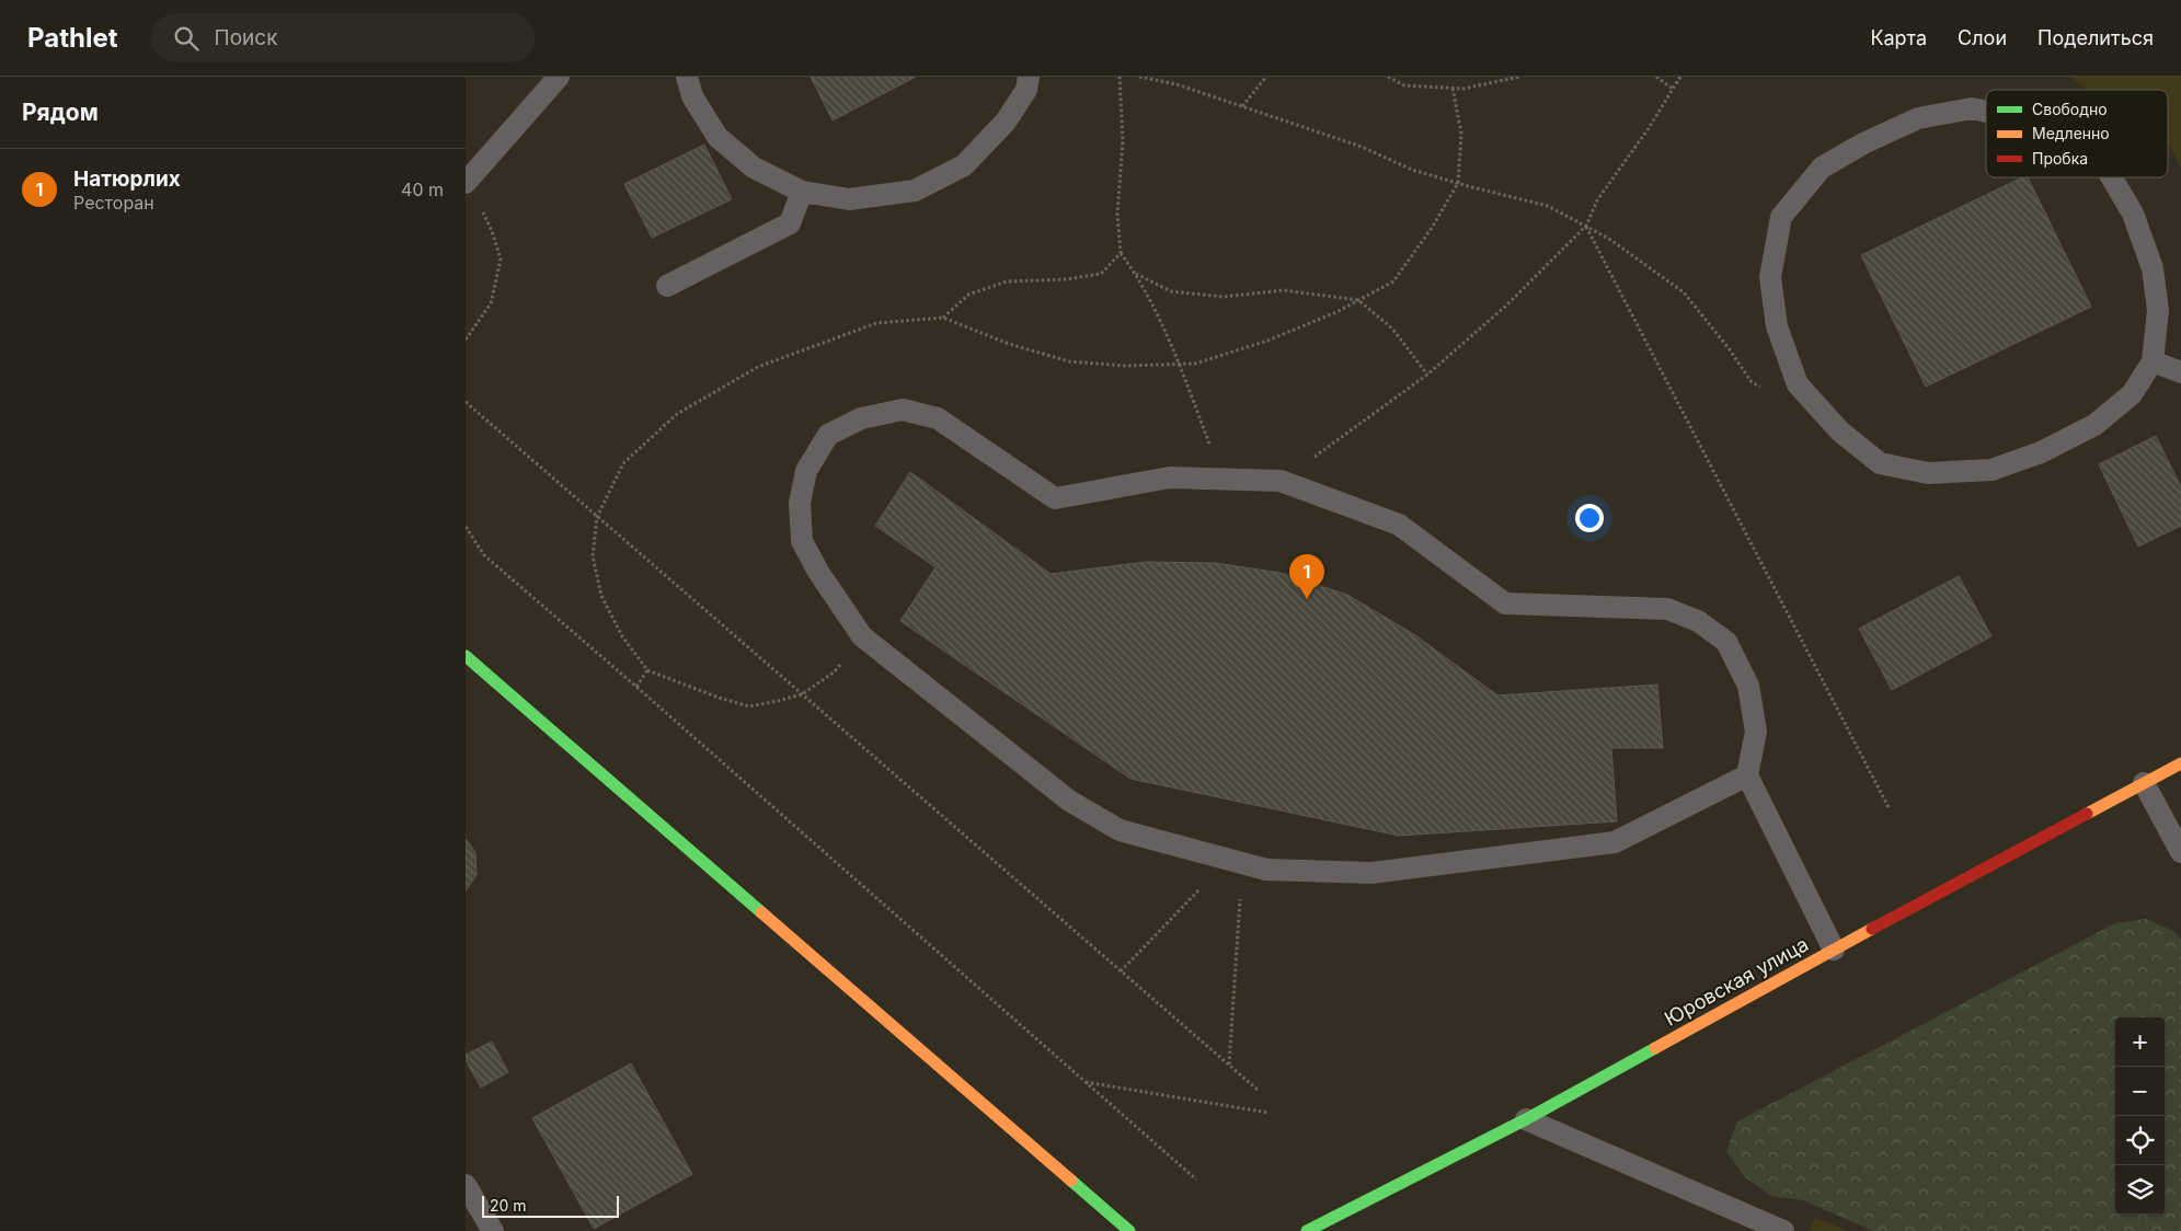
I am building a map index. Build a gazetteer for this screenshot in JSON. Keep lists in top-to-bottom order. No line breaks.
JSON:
{"streets":{"street":["Юровская улица"]},"legend":["Свободно","Медленно","Пробка"],"scale_bar":"20 m","page":{"header":"Pathlet","search":"Поиск","nav":["Карта","Слои","Поделиться"],"heading":"Рядом","list":[{"mark":"1","name":"Натюрлих","note":"Ресторан","value":"40 m"}],"pins":"1","map_buttons":["+","−"],"scale":"20 m"}}
